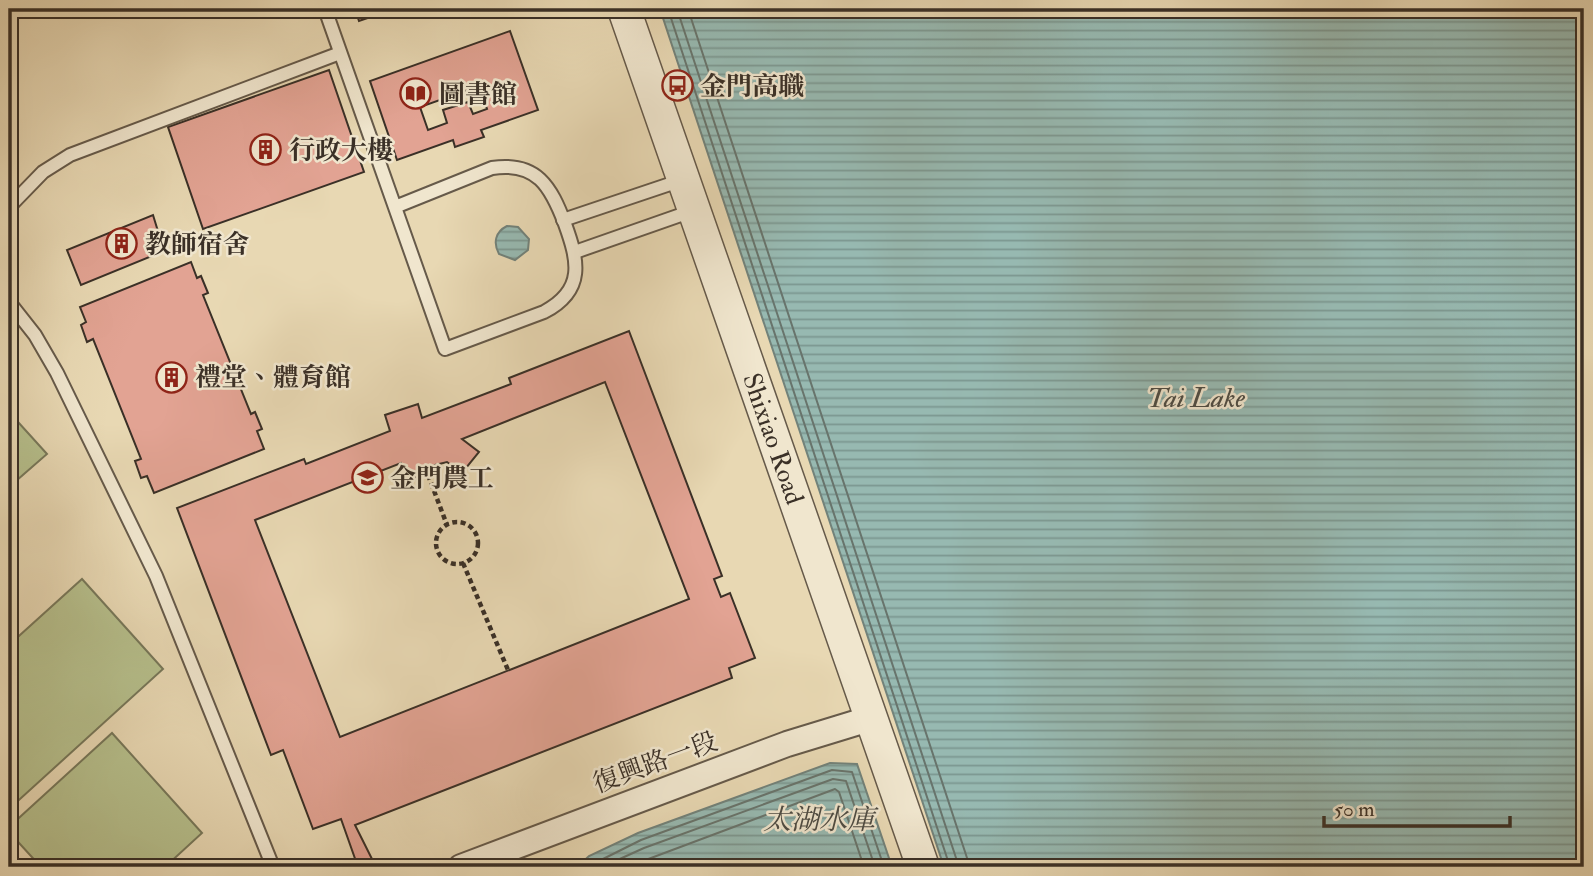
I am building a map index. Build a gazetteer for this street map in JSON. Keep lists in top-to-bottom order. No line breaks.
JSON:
{"streets":{"street":["Shixiao Road","復興路一段"]},"crossings":[["Shixiao Road","復興路一段"]],"water":["Tai Lake","太湖水庫"],"places":{"bus stop":["金門高職"],"library":["圖書館"],"building":["行政大樓","教師宿舍","禮堂、體育館"],"school or university":["金門農工"]},"scale_bar":"50 m"}
